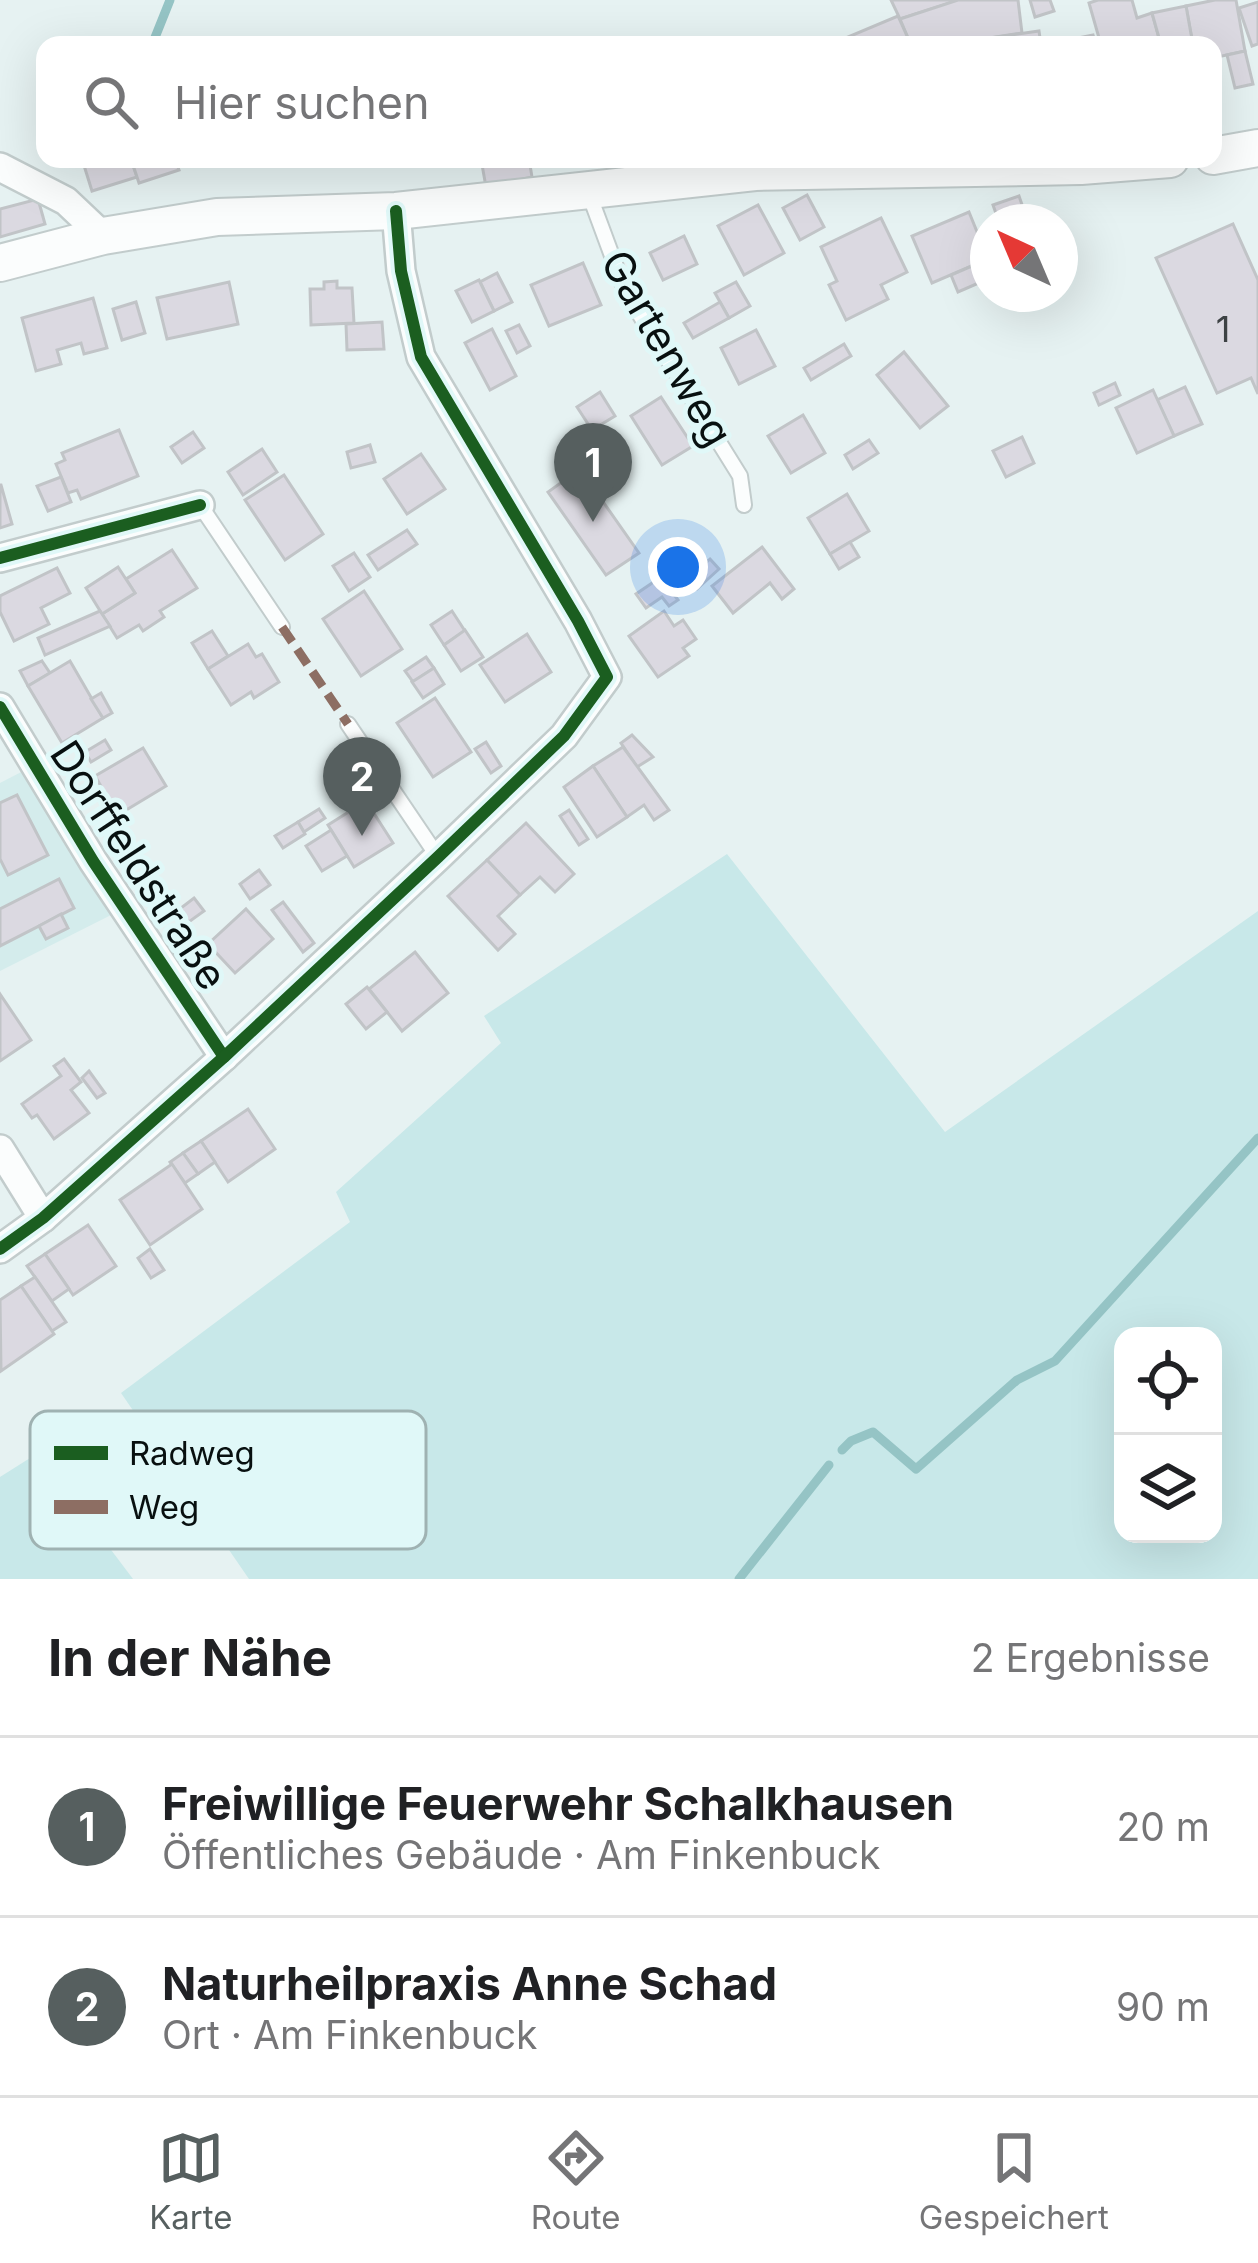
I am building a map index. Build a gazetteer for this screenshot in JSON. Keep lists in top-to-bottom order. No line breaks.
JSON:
{"streets":{"street":["Dorffeldstraße"],"lane":["Gartenweg"]},"house_numbers":["1"],"legend":["Radweg","Weg"],"north":"top left","page":{"search":"Hier suchen","pins":["1","2"],"heading":["In der Nähe","2 Ergebnisse"],"list":[{"mark":"1","name":"Freiwillige Feuerwehr Schalkhausen","note":"Öffentliches Gebäude · Am Finkenbuck","value":"20 m"},{"mark":"2","name":"Naturheilpraxis Anne Schad","note":"Ort · Am Finkenbuck","value":"90 m"}],"nav":["Karte","Route","Gespeichert"]}}
